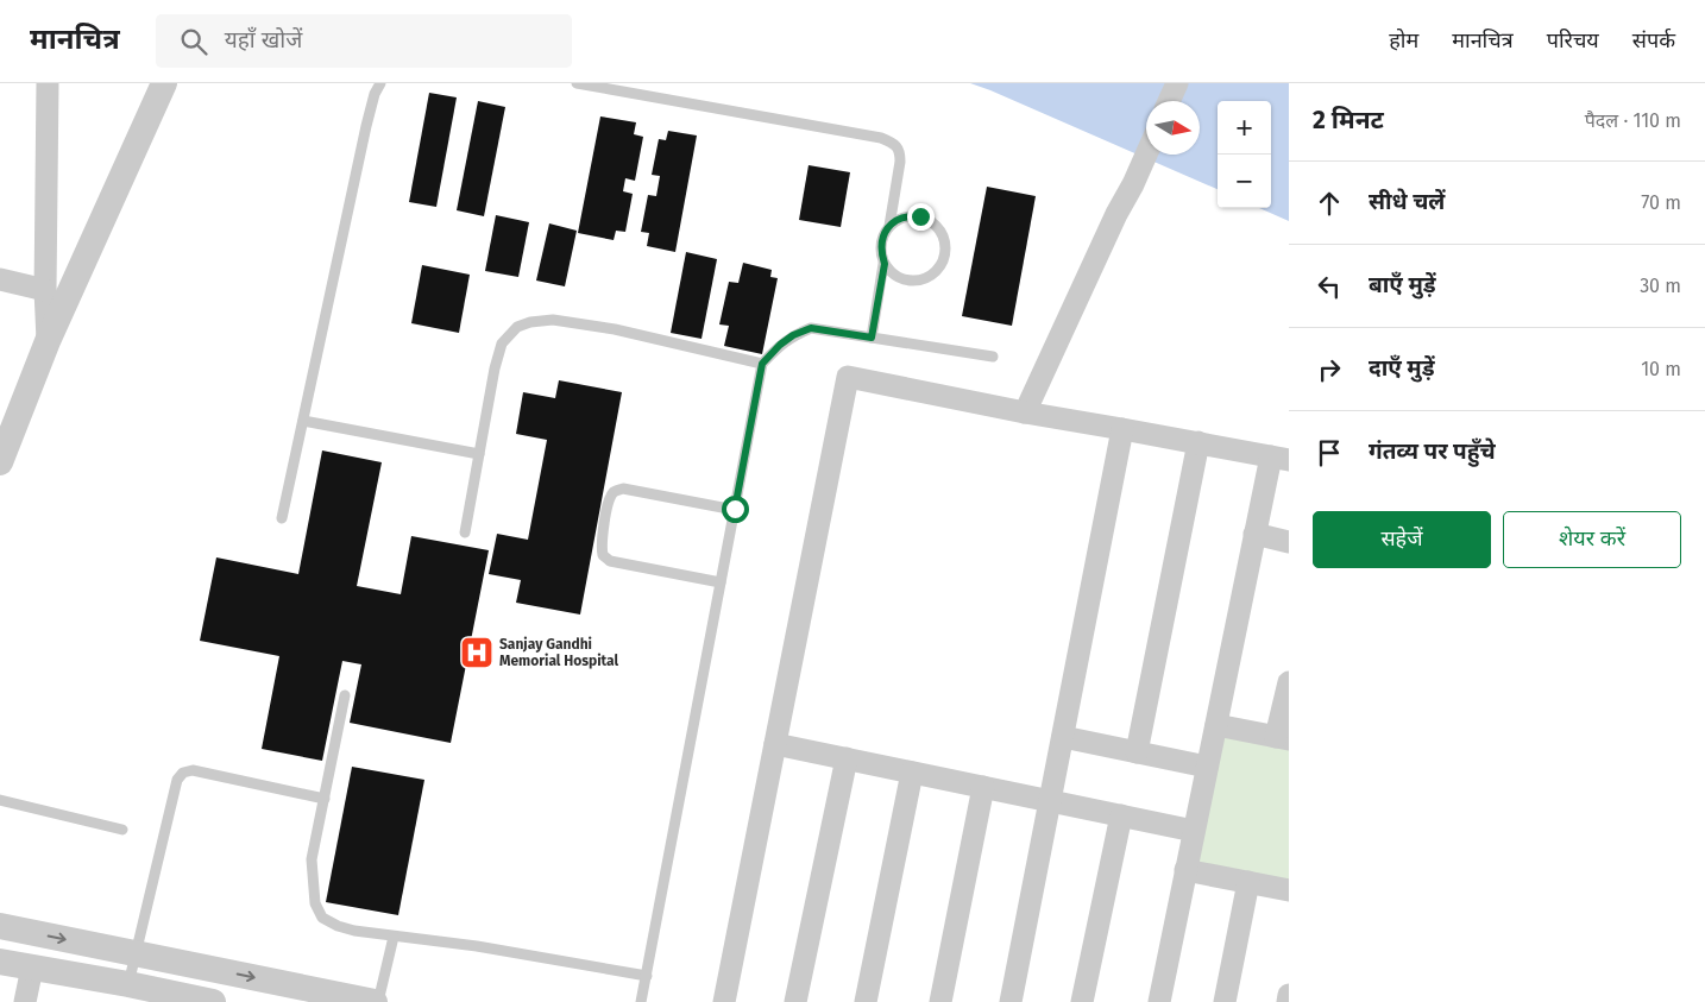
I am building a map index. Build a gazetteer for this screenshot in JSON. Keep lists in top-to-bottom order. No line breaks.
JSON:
{"places":{"hospital":["Sanjay Gandhi Memorial Hospital"]},"north":"right","page":{"header":"मानचित्र","search":"यहाँ खोजें","nav":["होम","मानचित्र","परिचय","संपर्क"],"heading":["2 मिनट","पैदल · 110 m"],"map_buttons":["+","−"],"list":[["सीधे चलें","70 m"],["बाएँ मुड़ें","30 m"],["दाएँ मुड़ें","10 m"],"गंतव्य पर पहुँचे"],"buttons":["सहेजें","शेयर करें"]}}
